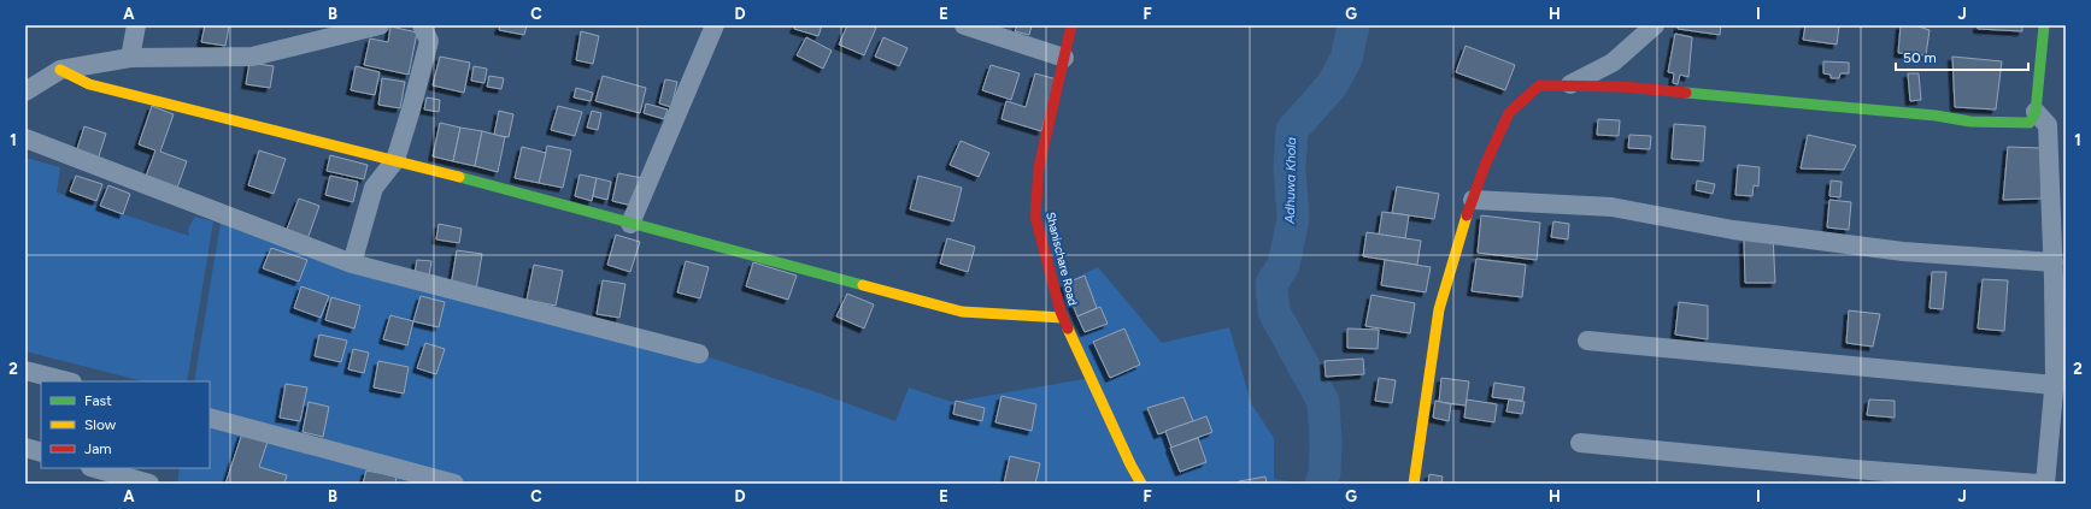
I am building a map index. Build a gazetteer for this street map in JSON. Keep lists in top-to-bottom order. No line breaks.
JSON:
{"streets":{"street":["Shanischare Road"]},"water":["Adhuwa Khola"],"legend":["Fast","Slow","Jam"],"scale_bar":"50 m","grid":{"columns":["A","B","C","D","E","F","G","H","I","J"],"rows":["1","2"]}}
